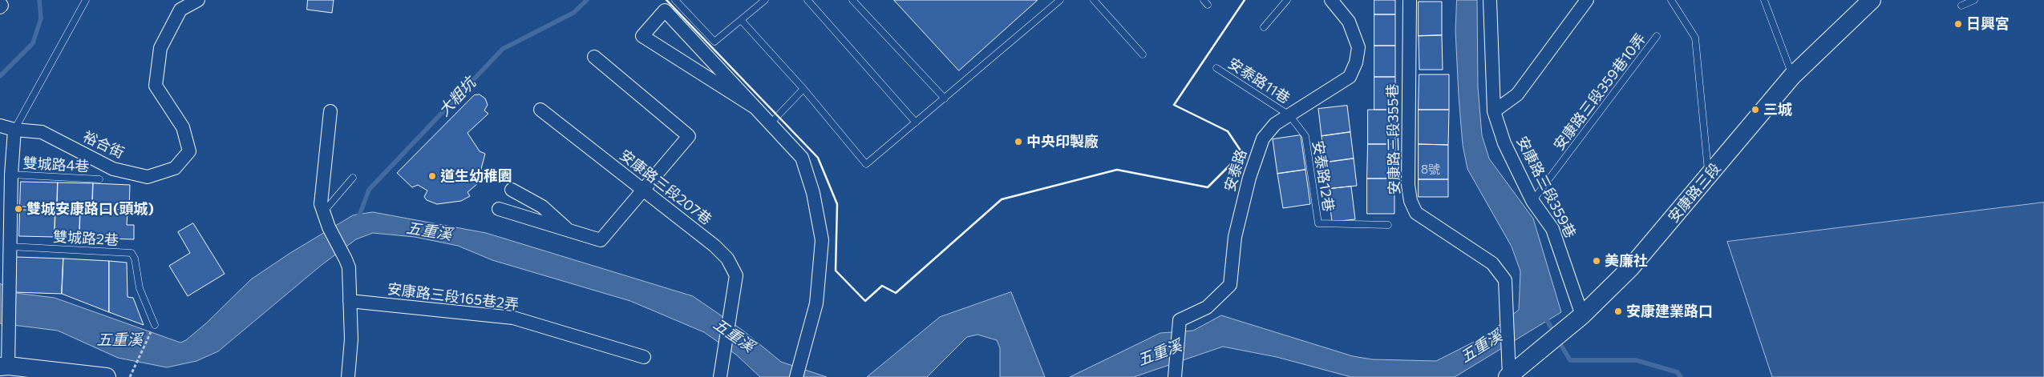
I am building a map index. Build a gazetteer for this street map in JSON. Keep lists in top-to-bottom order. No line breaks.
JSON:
{"streets":{"main road":["安康路三段"],"street":["安康路三段355巷","裕合街","安泰路","安康路三段207巷","安康路三段359巷","安康路三段165巷2弄"],"lane":["安泰路11巷","安康路三段359巷10弄","雙城路4巷","安泰路12巷","雙城路2巷"]},"crossings":[["安泰路11巷","安泰路"],["安泰路11巷","安泰路12巷"],["安康路三段359巷10弄","安康路三段359巷"],["安康路三段355巷","安康路三段"],["安泰路","安泰路12巷"],["安康路三段359巷","安康路三段"]],"water":["大粗坑","五重溪"],"places":["日興宮","三城","中央印製廠","道生幼稚園","雙城安康路口(頭城)","美廉社","安康建業路口"],"house_numbers":["8號"]}
